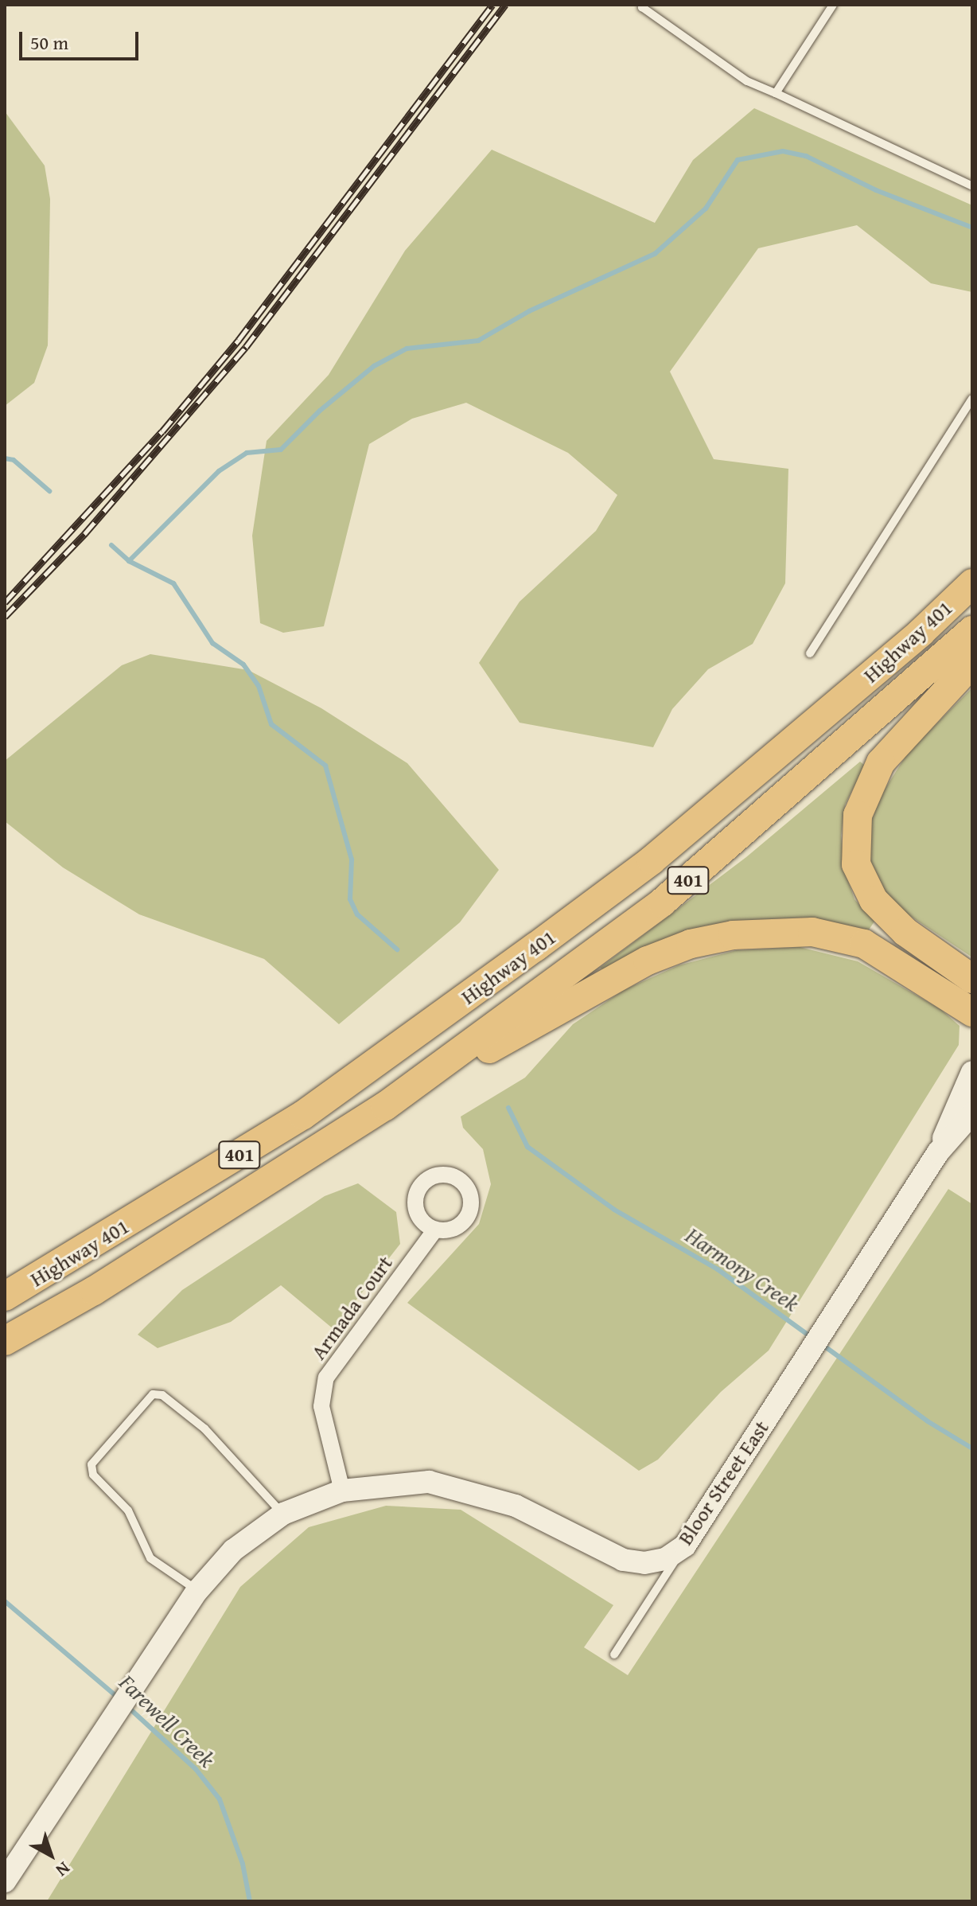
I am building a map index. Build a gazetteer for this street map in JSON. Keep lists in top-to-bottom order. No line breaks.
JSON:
{"streets":{"highway":["Highway 401","401"],"main road":["Bloor Street East"],"street":["Armada Court"]},"crossings":[["Armada Court","Bloor Street East"]],"water":["Harmony Creek","Farewell Creek"],"scale_bar":"50 m","north":"bottom right"}
